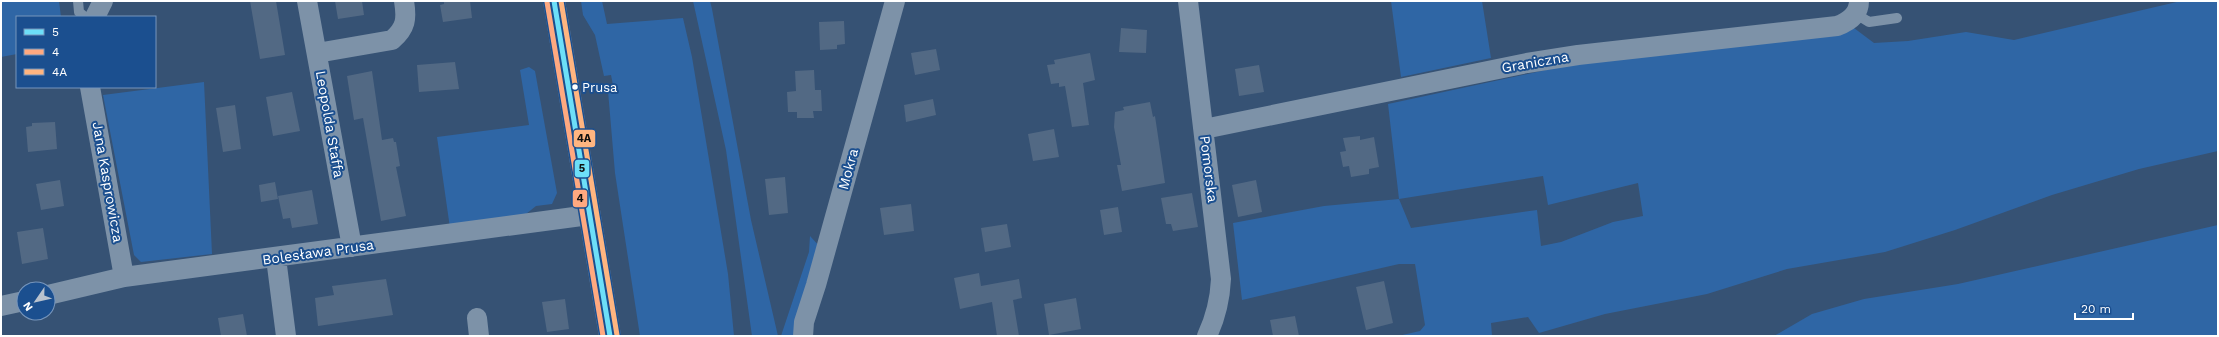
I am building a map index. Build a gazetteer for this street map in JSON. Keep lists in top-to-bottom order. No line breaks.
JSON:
{"streets":{"street":["Graniczna","Leopolda Staffa","Mokra","Pomorska","Jana Kasprowicza","Bolesława Prusa"]},"crossings":[["Graniczna","Pomorska"],["Leopolda Staffa","Bolesława Prusa"],["Jana Kasprowicza","Bolesława Prusa"]],"places":["Prusa"],"lines":["transit line 5","transit line 4A","transit line 4"],"legend":["5","4","4A"],"scale_bar":"20 m","north":"bottom left"}
